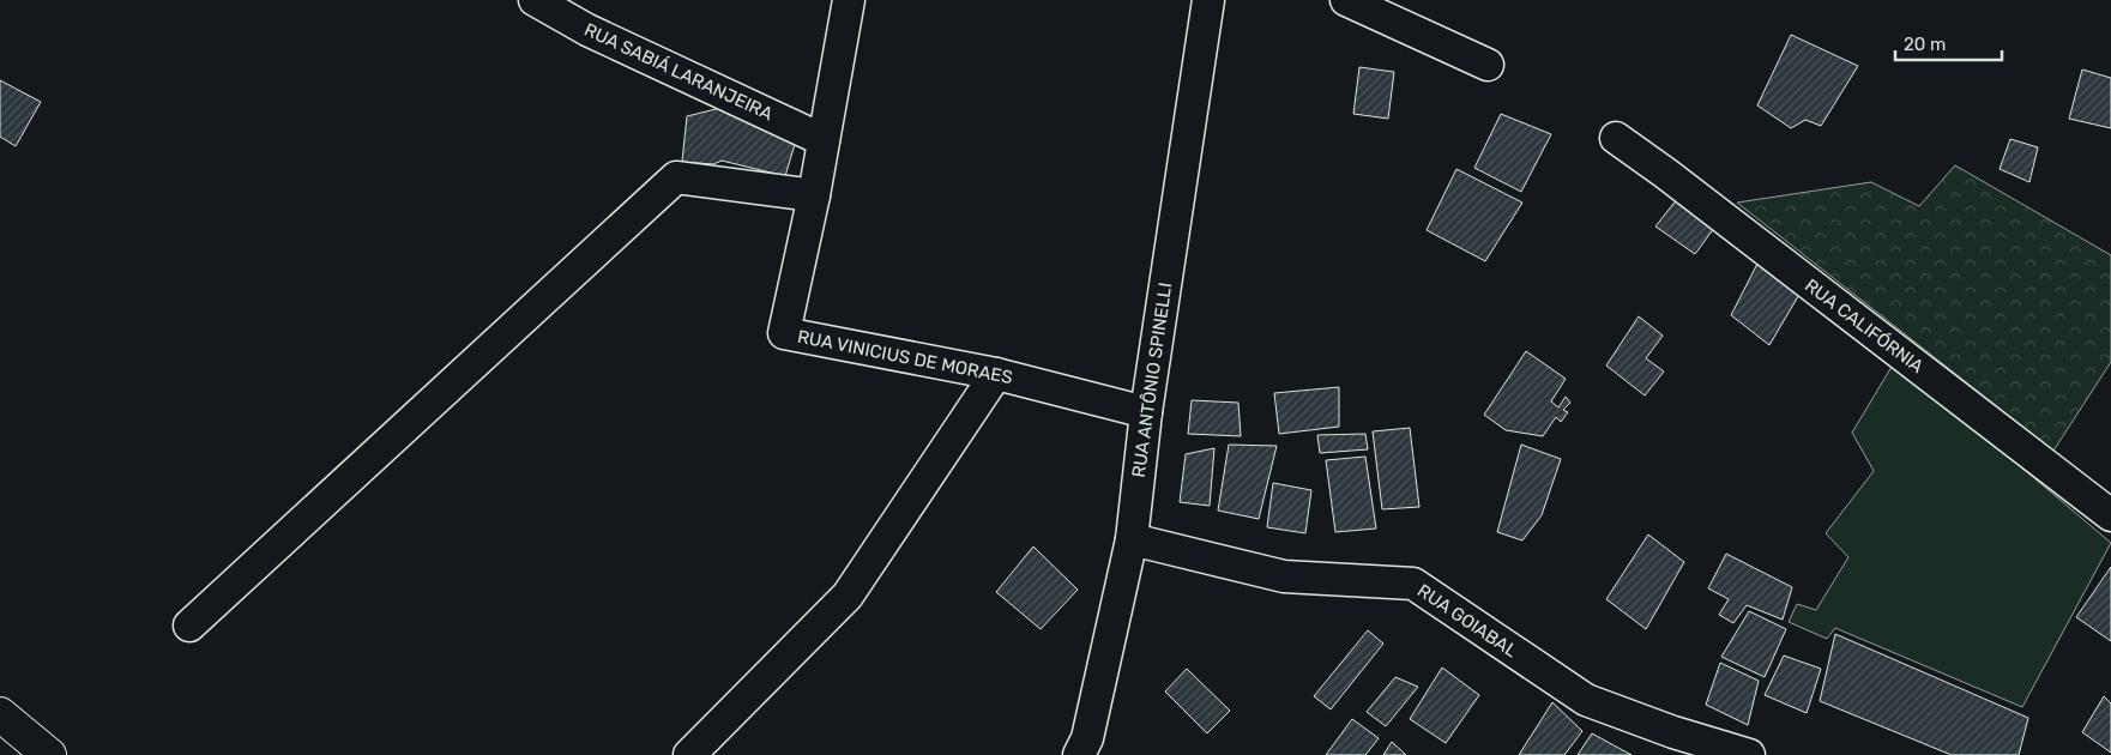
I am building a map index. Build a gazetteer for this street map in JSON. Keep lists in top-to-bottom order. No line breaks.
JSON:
{"streets":{"street":["RUA SABIÁ LARANJEIRA","RUA CALIFÓRNIA","RUA VINICIUS DE MORAES","RUA ANTÔNIO SPINELLI","RUA GOIABAL"]},"crossings":[["RUA SABIÁ LARANJEIRA","RUA VINICIUS DE MORAES"],["RUA VINICIUS DE MORAES","RUA ANTÔNIO SPINELLI"],["RUA ANTÔNIO SPINELLI","RUA GOIABAL"]],"scale_bar":"20 m"}
